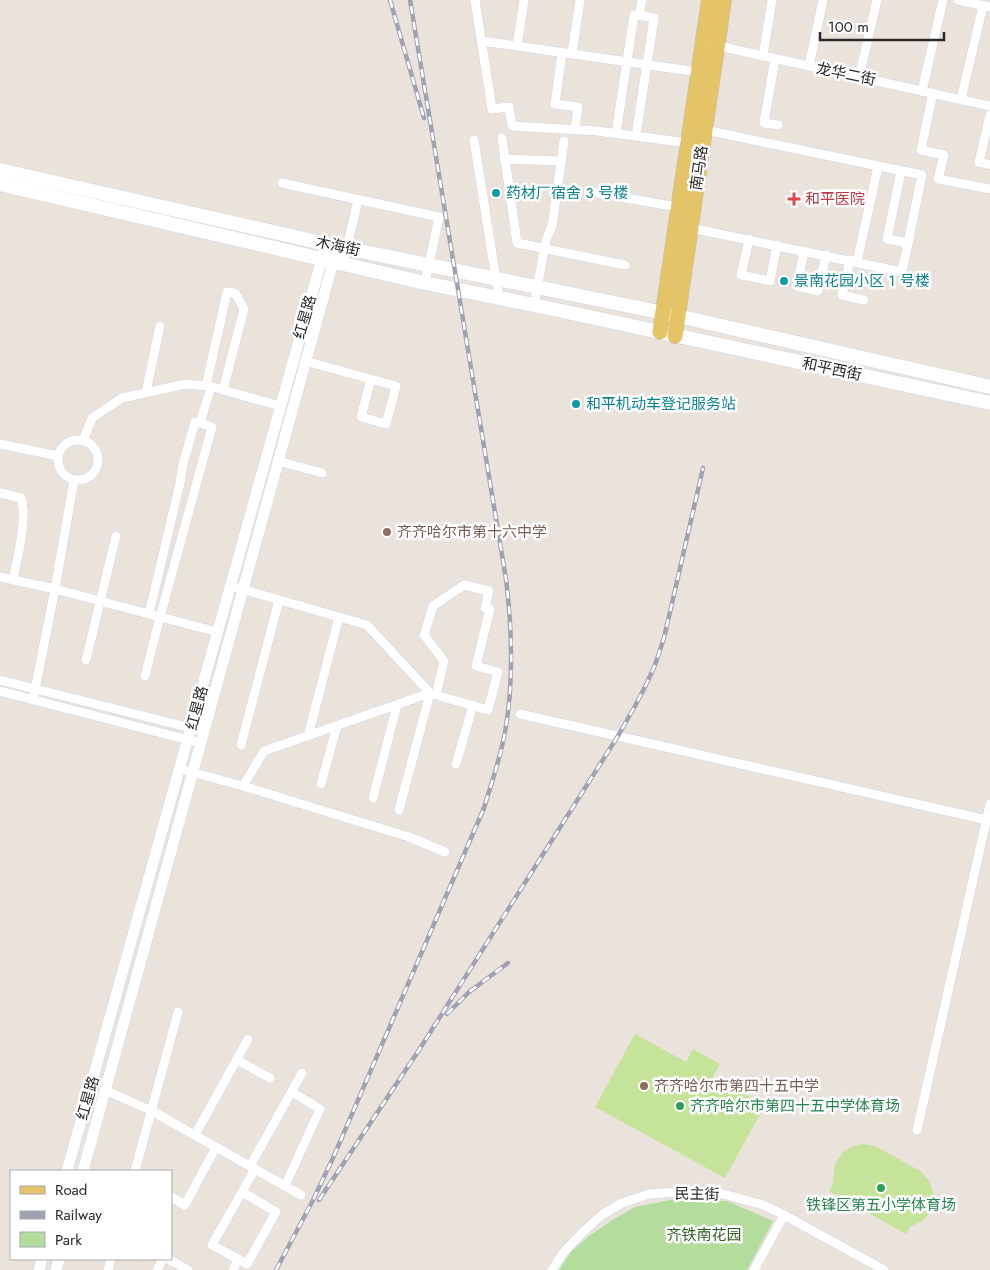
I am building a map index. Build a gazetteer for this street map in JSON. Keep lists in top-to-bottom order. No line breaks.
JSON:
{"streets":{"main road":["南马路","木海街","和平西街"],"street":["龙华二街","红星路","民主街"]},"crossings":[["龙华二街","南马路"],["南马路","木海街"],["南马路","和平西街"],["木海街","红星路"],["木海街","和平西街"]],"parks":["齐铁南花园"],"places":{"other":["药材厂宿舍 3 号楼","景南花园小区 1 号楼","和平机动车登记服务站","齐齐哈尔市第十六中学","齐齐哈尔市第四十五中学","齐齐哈尔市第四十五中学体育场","铁锋区第五小学体育场"],"health":["和平医院"]},"legend":["Road","Railway","Park"],"scale_bar":"100 m"}
